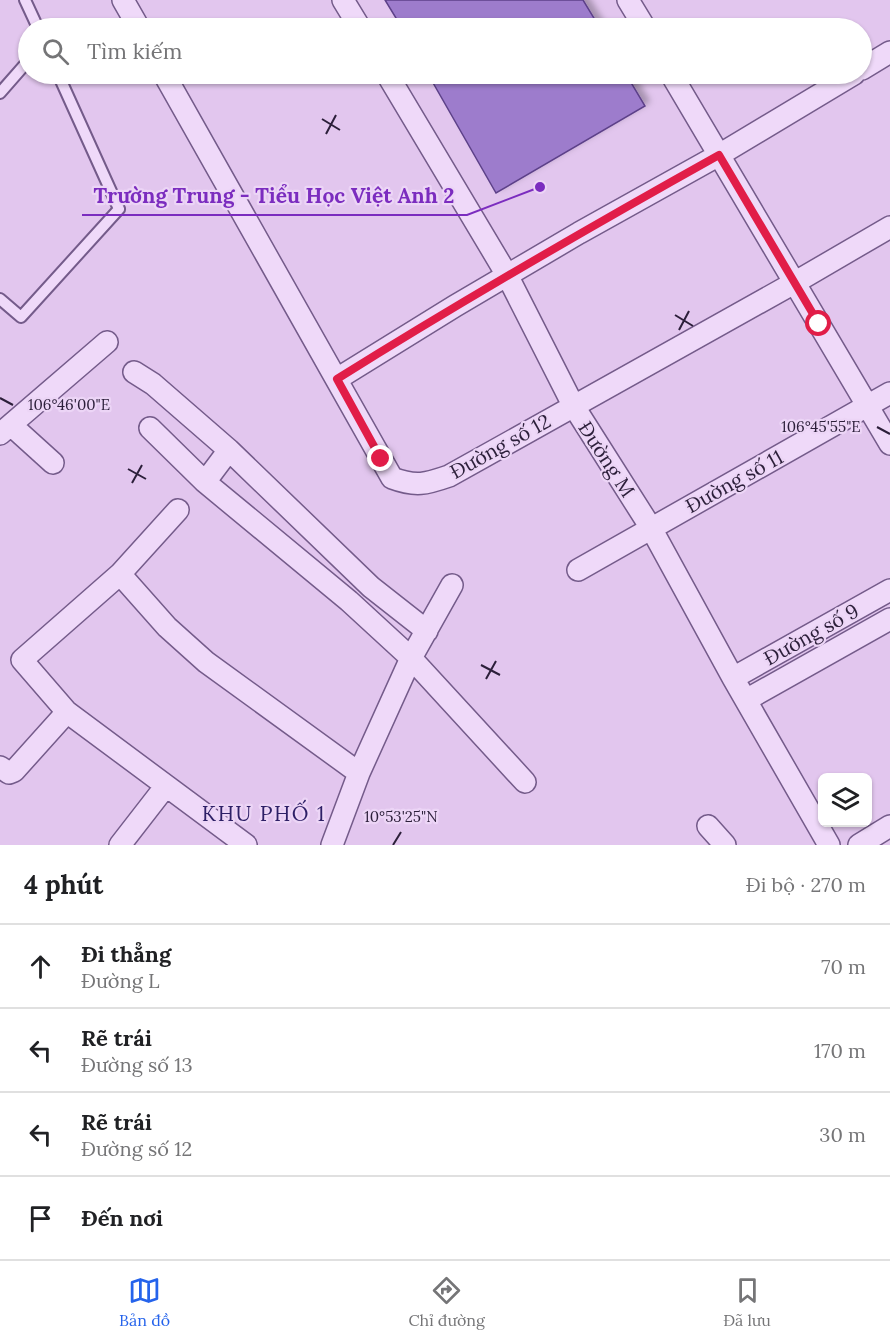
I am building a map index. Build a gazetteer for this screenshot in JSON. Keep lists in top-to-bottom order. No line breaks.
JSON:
{"streets":{"street":["Đường số 12","Đường M","Đường số 11","Đường số 9"]},"crossings":[["Đường số 12","Đường M"],["Đường M","Đường số 11"],["Đường M","Đường số 9"]],"districts":["KHU PHỐ 1"],"places":["Trường Trung - Tiểu Học Việt Anh 2"],"page":{"search":"Tìm kiếm","heading":["4 phút","Đi bộ · 270 m"],"list":[["Đi thẳng","Đường L","70 m"],["Rẽ trái","Đường số 13","170 m"],["Rẽ trái","Đường số 12","30 m"],"Đến nơi"],"nav":["Bản đồ","Chỉ đường","Đã lưu"]},"coordinates":["106°46'00\"E","106°45'55\"E","10°53'25\"N"]}
